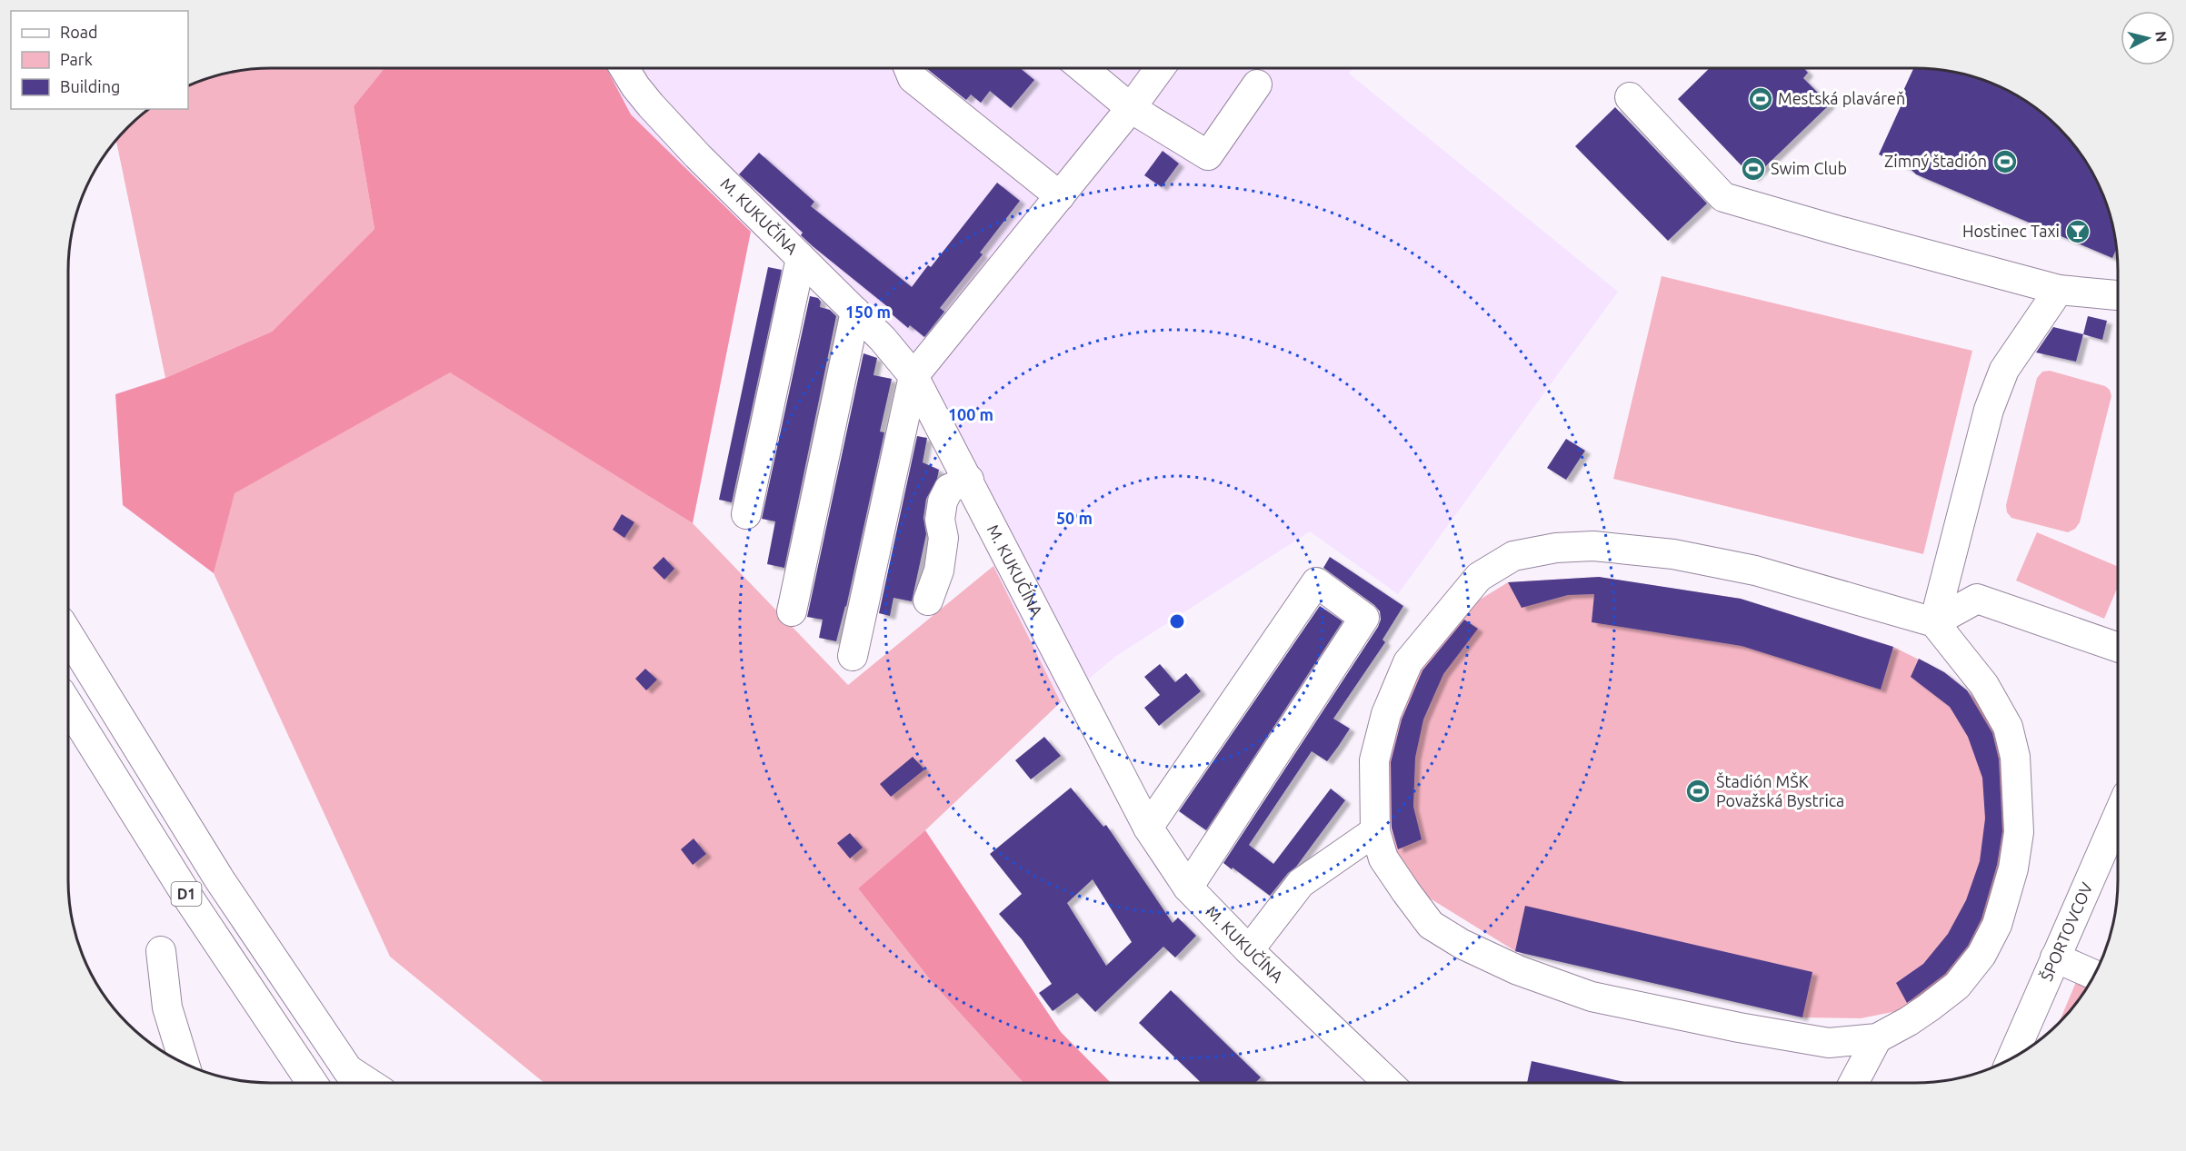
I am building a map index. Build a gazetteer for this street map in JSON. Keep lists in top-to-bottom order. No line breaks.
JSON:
{"streets":{"highway":["D1"],"street":["M. KUKUČÍNA","ŠPORTOVCOV"]},"places":{"sports":["Mestská plaváreň","Zimný štadión","Swim Club","Štadión MŠK Považská Bystrica"],"bar":["Hostinec Taxi"]},"legend":["Road","Park","Building"],"north":"right","rings":["150 m","100 m","50 m"]}
